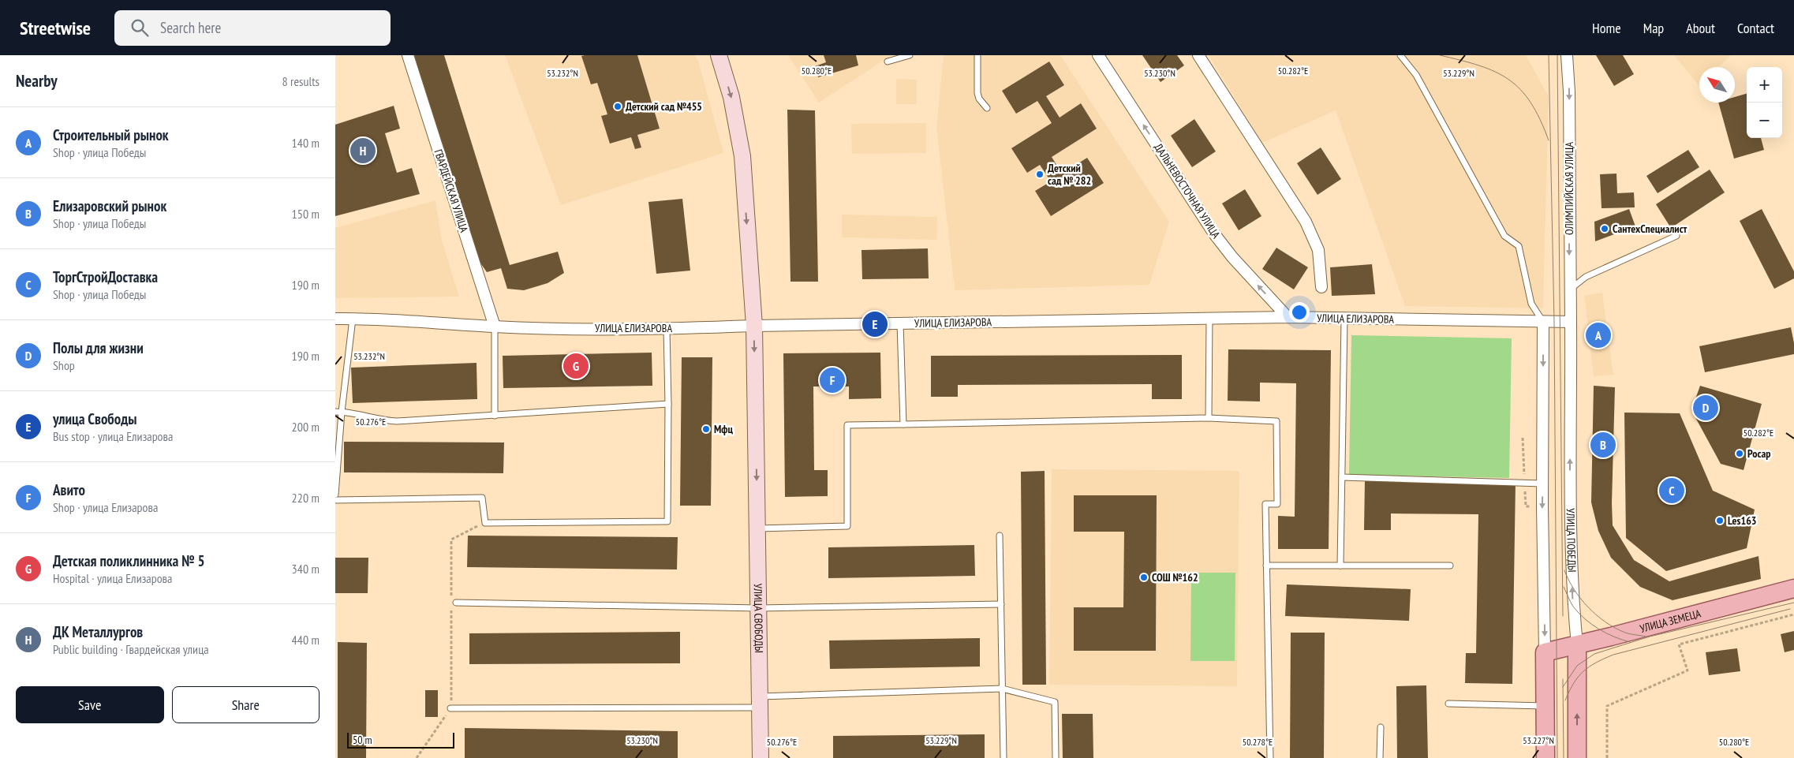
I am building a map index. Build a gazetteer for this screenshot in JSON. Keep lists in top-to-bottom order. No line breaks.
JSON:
{"streets":{"main road":["УЛИЦА ПОБЕДЫ","УЛИЦА ЗЕМЕЦА"],"street":["ОЛИМПИЙСКАЯ УЛИЦА","ГВАРДЕЙСКАЯ УЛИЦА","ДАЛЬНЕВОСТОЧНАЯ УЛИЦА","УЛИЦА ЕЛИЗАРОВА","УЛИЦА СВОБОДЫ"]},"crossings":[["ОЛИМПИЙСКАЯ УЛИЦА","УЛИЦА ЕЛИЗАРОВА"],["ОЛИМПИЙСКАЯ УЛИЦА","УЛИЦА ПОБЕДЫ"],["ГВАРДЕЙСКАЯ УЛИЦА","УЛИЦА ЕЛИЗАРОВА"],["ДАЛЬНЕВОСТОЧНАЯ УЛИЦА","УЛИЦА ЕЛИЗАРОВА"],["УЛИЦА ЕЛИЗАРОВА","УЛИЦА ПОБЕДЫ"],["УЛИЦА ЕЛИЗАРОВА","УЛИЦА СВОБОДЫ"],["УЛИЦА ПОБЕДЫ","УЛИЦА ЗЕМЕЦА"]],"one_way":["ОЛИМПИЙСКАЯ УЛИЦА","УЛИЦА СВОБОДЫ"],"places":["Детский сад №455","Детский сад № 282","СантехСпециалист","Мфц","Росар","Les163","СОШ №162"],"scale_bar":"50 m","north":"top left","page":{"header":"Streetwise","search":"Search here","nav":["Home","Map","About","Contact"],"heading":["Nearby","8 results"],"map_buttons":["+","−"],"list":[{"mark":"A","name":"Строительный рынок","note":"Shop · улица Победы","value":"140 m"},{"mark":"B","name":"Елизаровский рынок","note":"Shop · улица Победы","value":"150 m"},{"mark":"C","name":"ТоргСтройДоставка","note":"Shop · улица Победы","value":"190 m"},{"mark":"D","name":"Полы для жизни","note":"Shop","value":"190 m"},{"mark":"E","name":"улица Свободы","note":"Bus stop · улица Елизарова","value":"200 m"},{"mark":"F","name":"Авито","note":"Shop · улица Елизарова","value":"220 m"},{"mark":"G","name":"Детская поликлинника № 5","note":"Hospital · улица Елизарова","value":"340 m"},{"mark":"H","name":"ДК Металлургов","note":"Public building · Гвардейская улица","value":"440 m"}],"pins":["H","E","A","G","F","D","B","C"],"buttons":["Save","Share"],"scale":"50 m"},"coordinates":["50.280°E","50.282°E","53.232°N","53.230°N","53.229°N","50.276°E","53.227°N","50.278°E"]}
